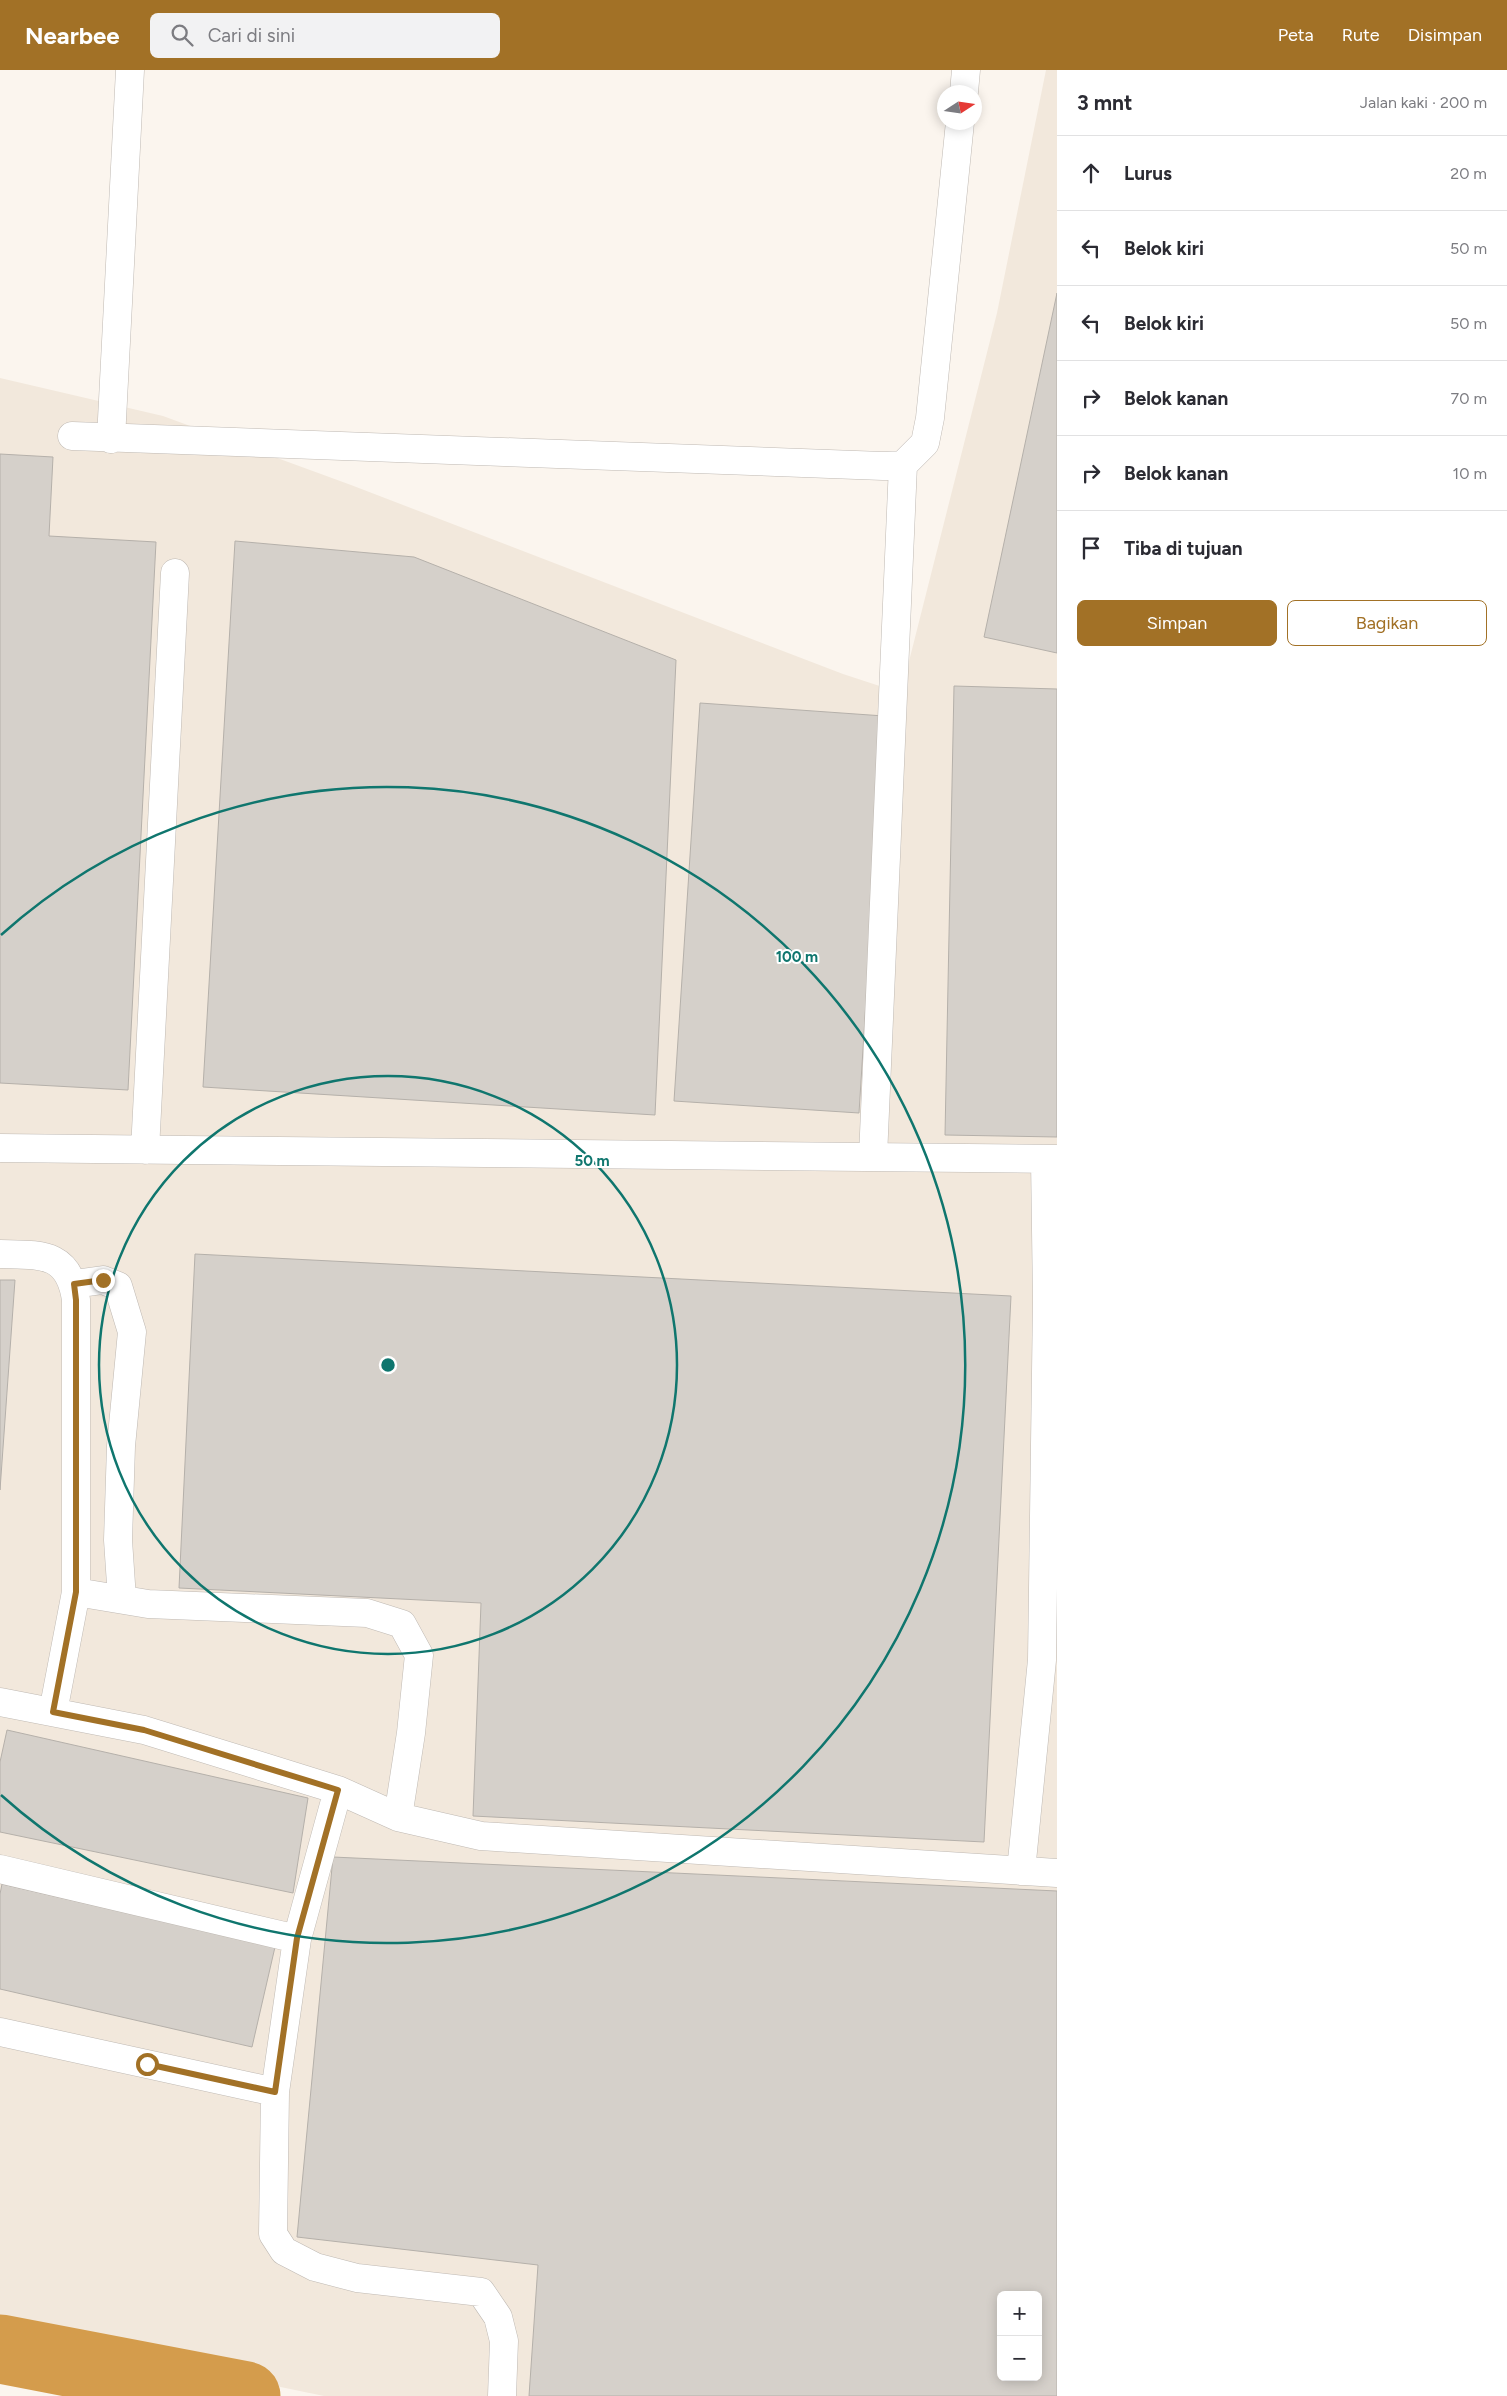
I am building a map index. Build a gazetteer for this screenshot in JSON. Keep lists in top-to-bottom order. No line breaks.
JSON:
{"north":"right","page":{"header":"Nearbee","search":"Cari di sini","nav":["Peta","Rute","Disimpan"],"heading":["3 mnt","Jalan kaki · 200 m"],"list":[["Lurus","20 m"],["Belok kiri","50 m"],["Belok kiri","50 m"],["Belok kanan","70 m"],["Belok kanan","10 m"],"Tiba di tujuan"],"buttons":["Simpan","Bagikan"],"map_buttons":["+","−"]},"rings":["100 m","50 m"]}
